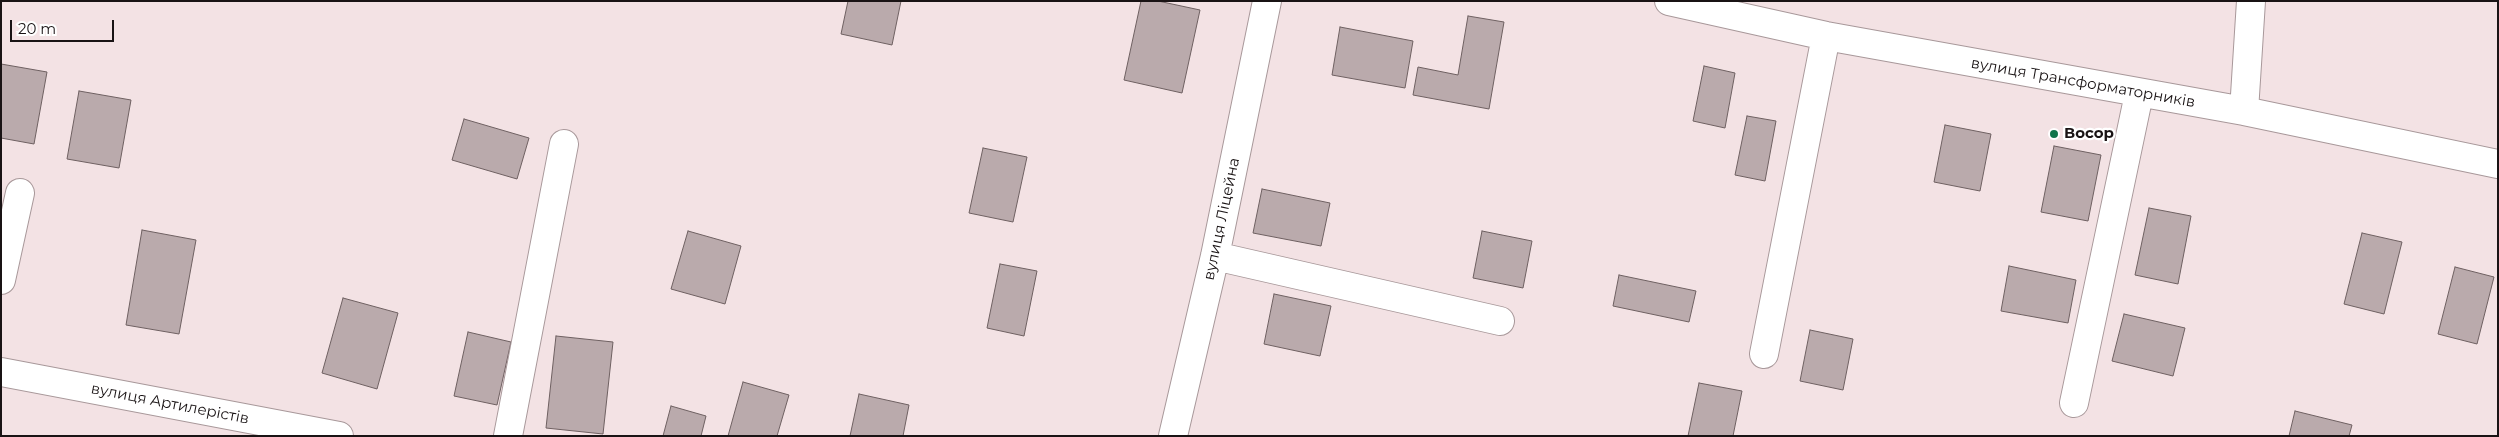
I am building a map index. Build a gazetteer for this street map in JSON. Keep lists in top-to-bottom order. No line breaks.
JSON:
{"streets":{"street":["вулиця Трансформаторників","вулиця Ліцейна","вулиця Артилерістів"]},"places":["Восор"],"scale_bar":"20 m"}
